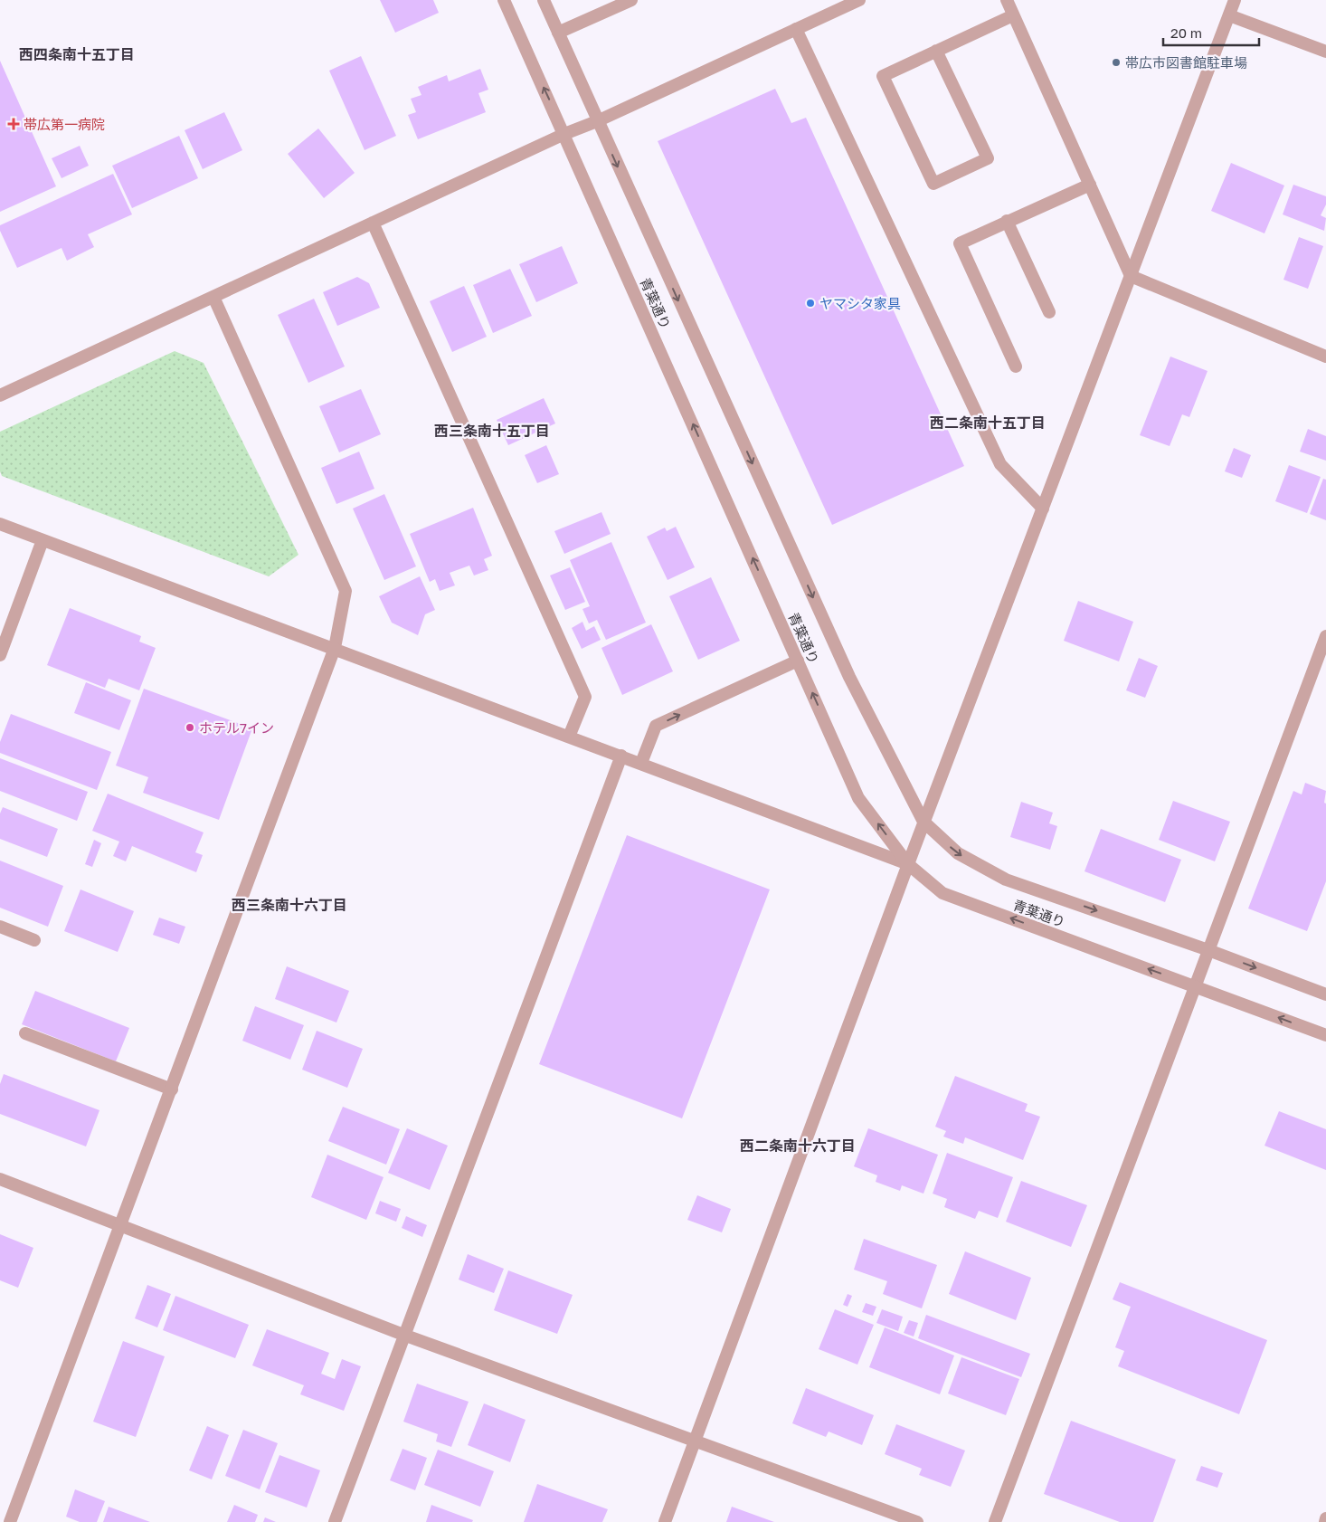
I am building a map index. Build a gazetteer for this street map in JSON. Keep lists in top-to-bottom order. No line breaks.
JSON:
{"streets":{"street":["青葉通り"]},"districts":["西四条南十五丁目","西二条南十五丁目","西三条南十五丁目","西三条南十六丁目","西二条南十六丁目"],"places":{"other":["帯広市図書館駐車場","ヤマシタ家具","ホテル7イン"],"health":["帯広第一病院"]},"scale_bar":"20 m"}
